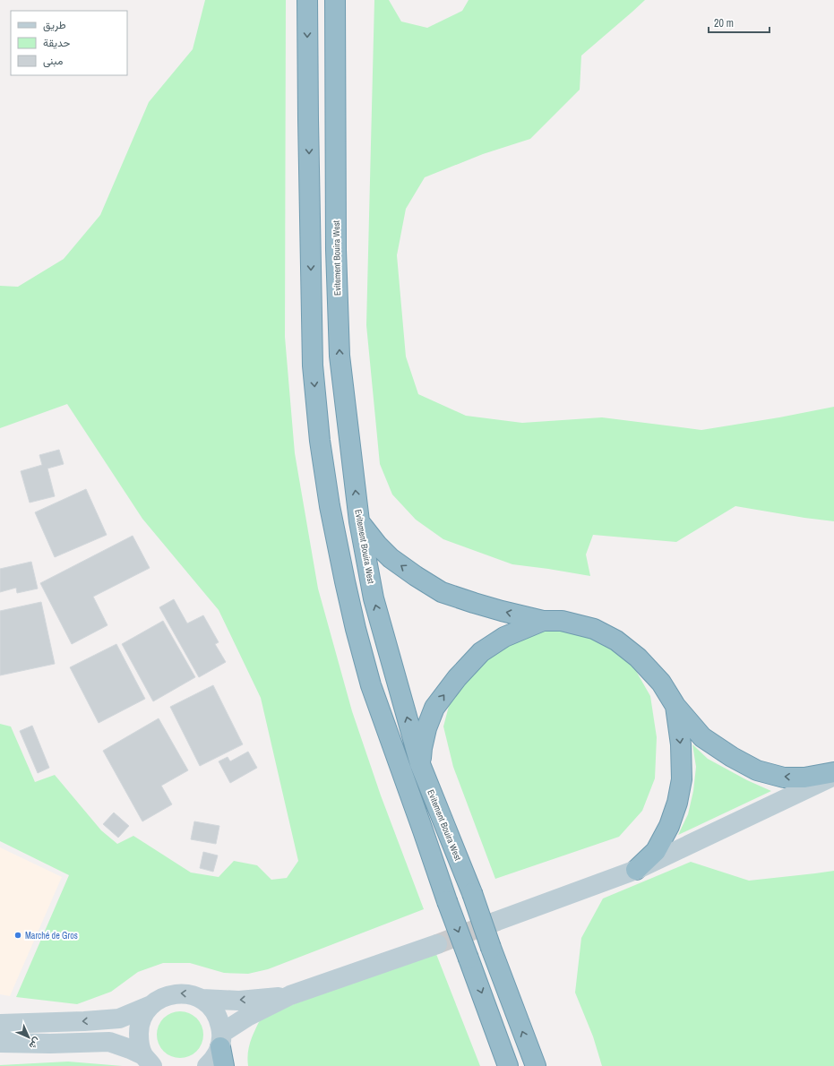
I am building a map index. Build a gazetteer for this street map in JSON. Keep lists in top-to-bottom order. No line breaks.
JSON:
{"streets":{"highway":["Evitement Bouira West"]},"places":["Marché de Gros"],"legend":["طريق","حديقة","مبنى"],"scale_bar":"20 m","north":"bottom right"}
